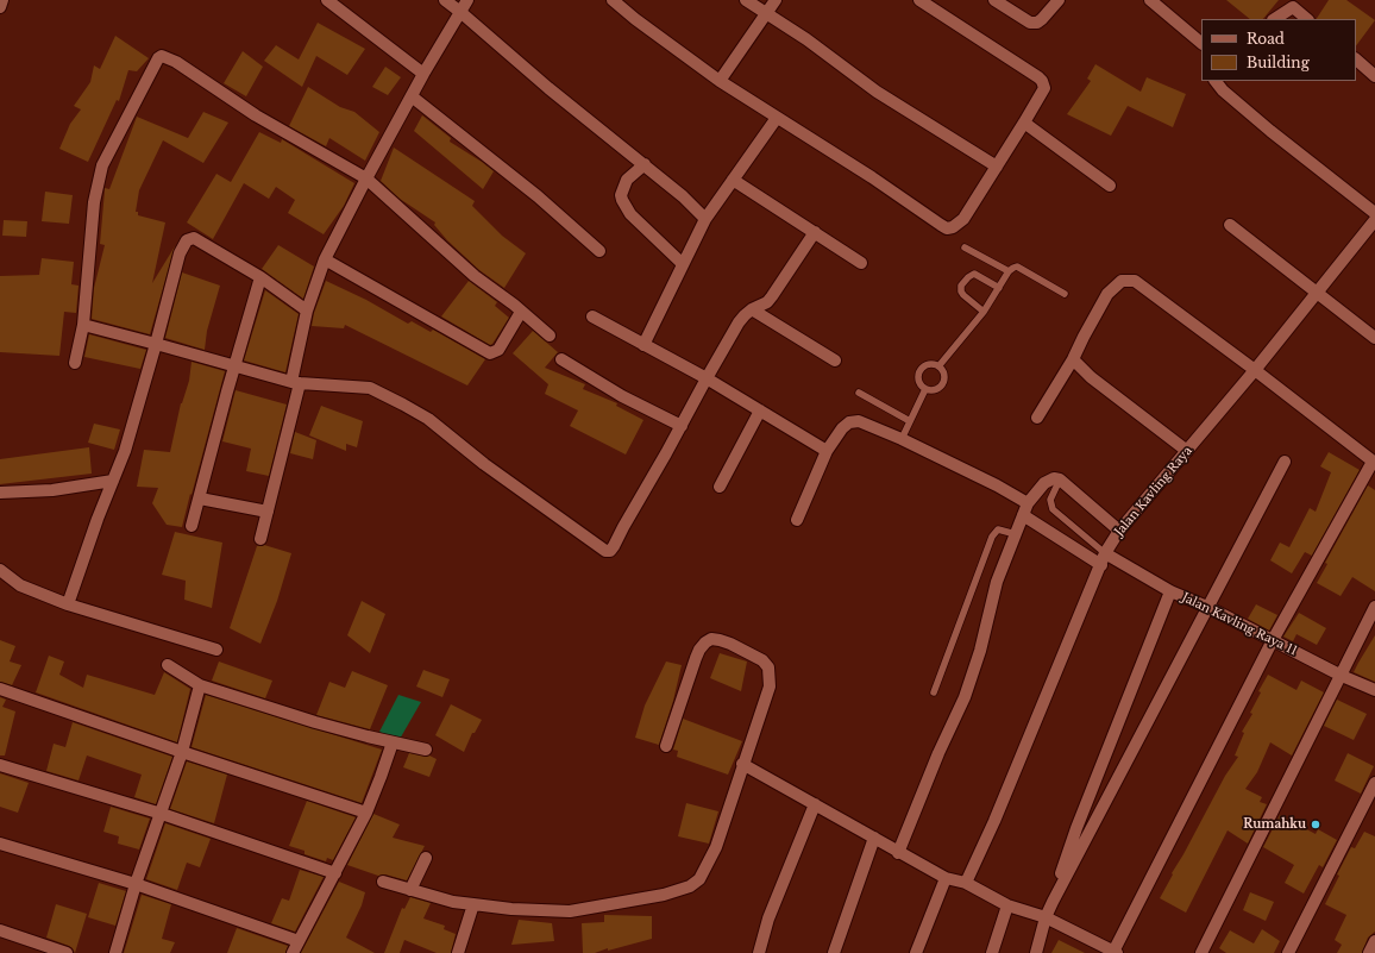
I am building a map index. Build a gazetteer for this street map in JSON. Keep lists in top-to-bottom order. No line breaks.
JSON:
{"streets":{"street":["Jalan Kavling Raya","Jalan Kavling Raya 11"]},"crossings":[["Jalan Kavling Raya","Jalan Kavling Raya 11"]],"places":["Rumahku"],"legend":["Road","Building"]}
